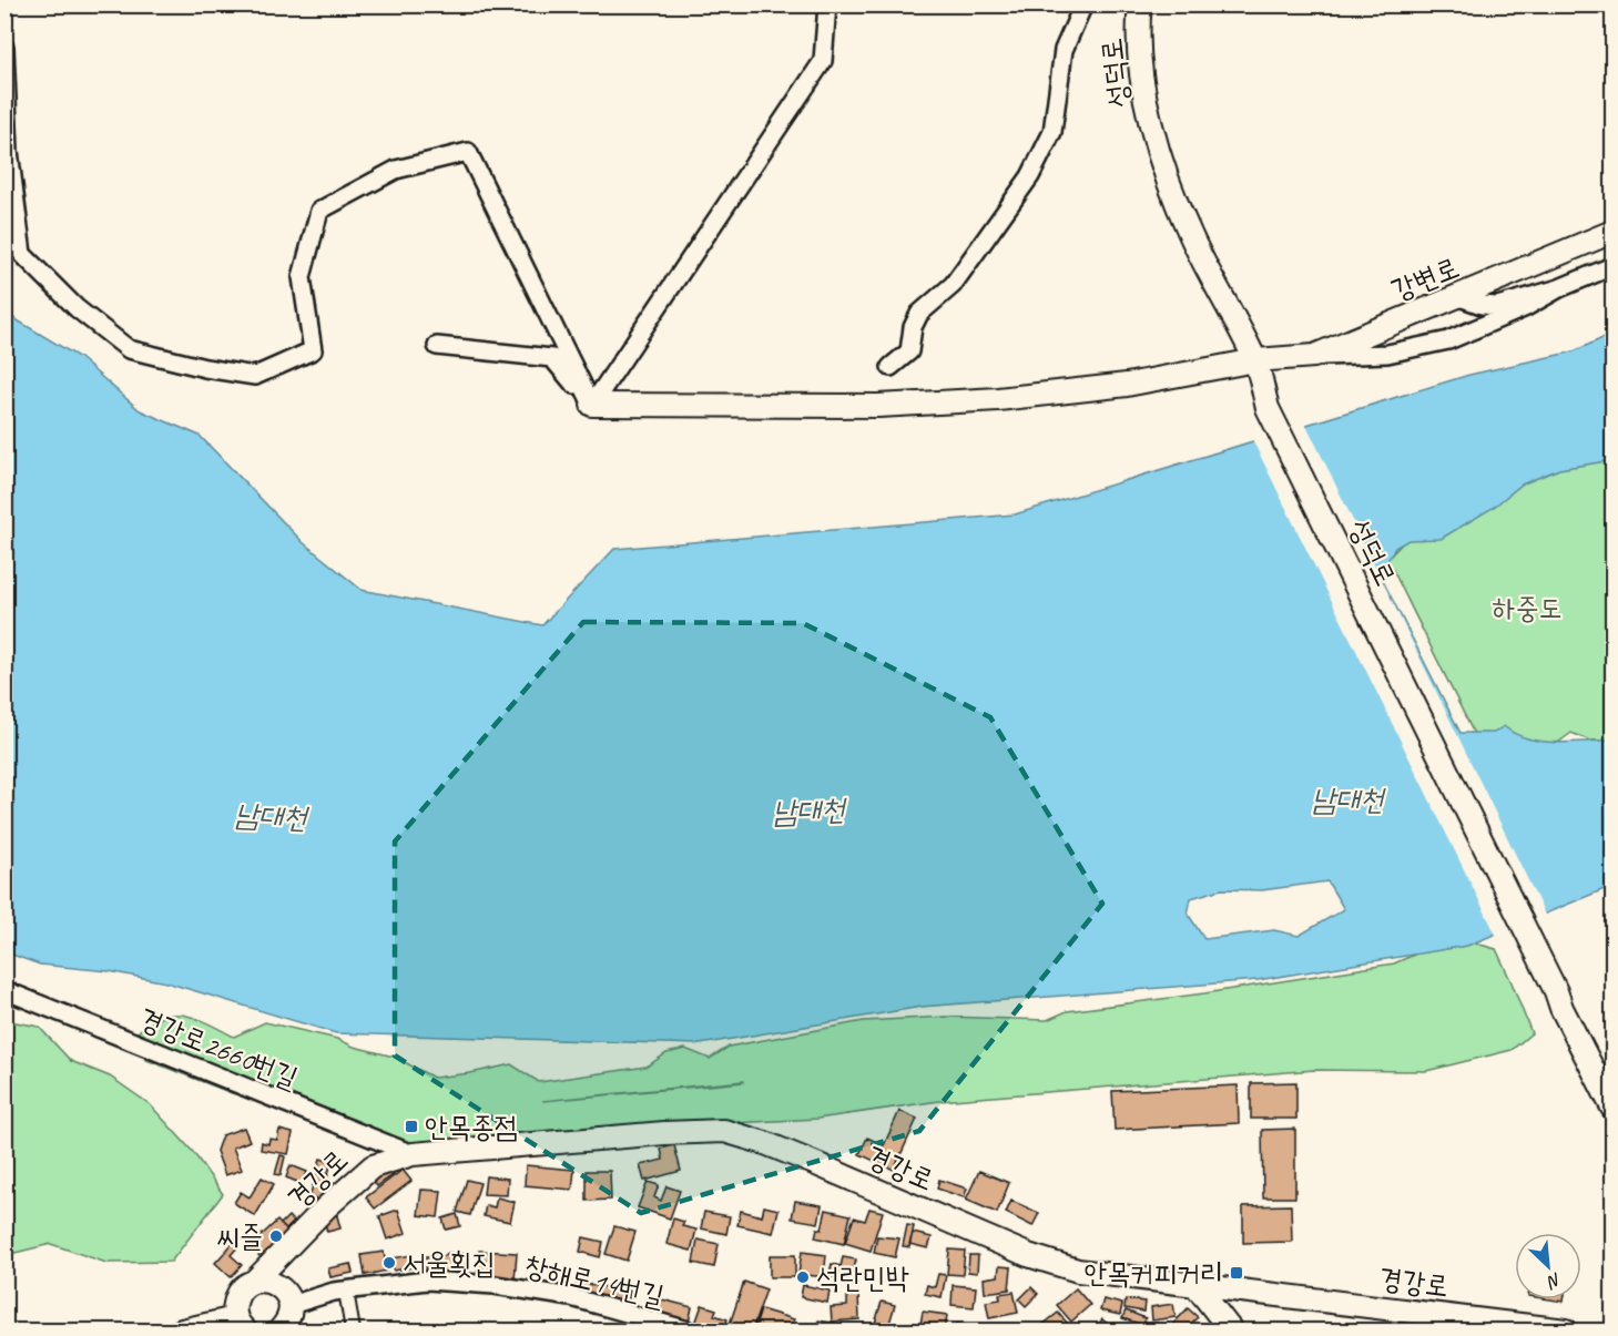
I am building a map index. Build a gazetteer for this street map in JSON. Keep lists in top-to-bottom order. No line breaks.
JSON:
{"streets":{"street":["성덕로","강변로","경강로2660번길","경강로","창해로14번길"]},"crossings":[["성덕로","강변로"],["경강로2660번길","경강로"]],"water":["남대천"],"parks":["하중도"],"places":{"transit":["안목종점","안목커피거리"],"other":["씨즐","서울횟집","석란민박"]},"north":"bottom right"}
